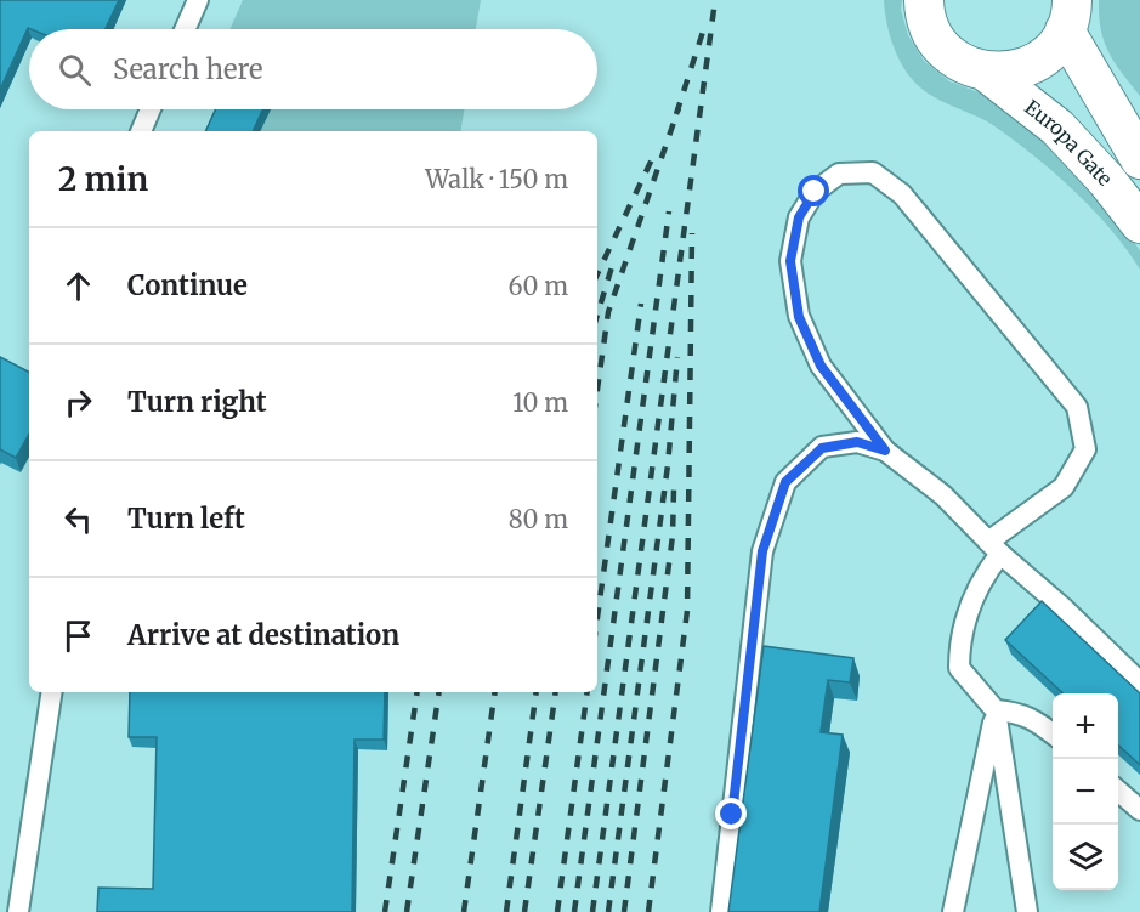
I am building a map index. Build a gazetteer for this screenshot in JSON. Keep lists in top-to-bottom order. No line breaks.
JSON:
{"streets":{"street":["Europa Gate"]},"page":{"search":"Search here","heading":["2 min","Walk · 150 m"],"list":[["Continue","60 m"],["Turn right","10 m"],["Turn left","80 m"],"Arrive at destination"],"map_buttons":["+","−"]}}
